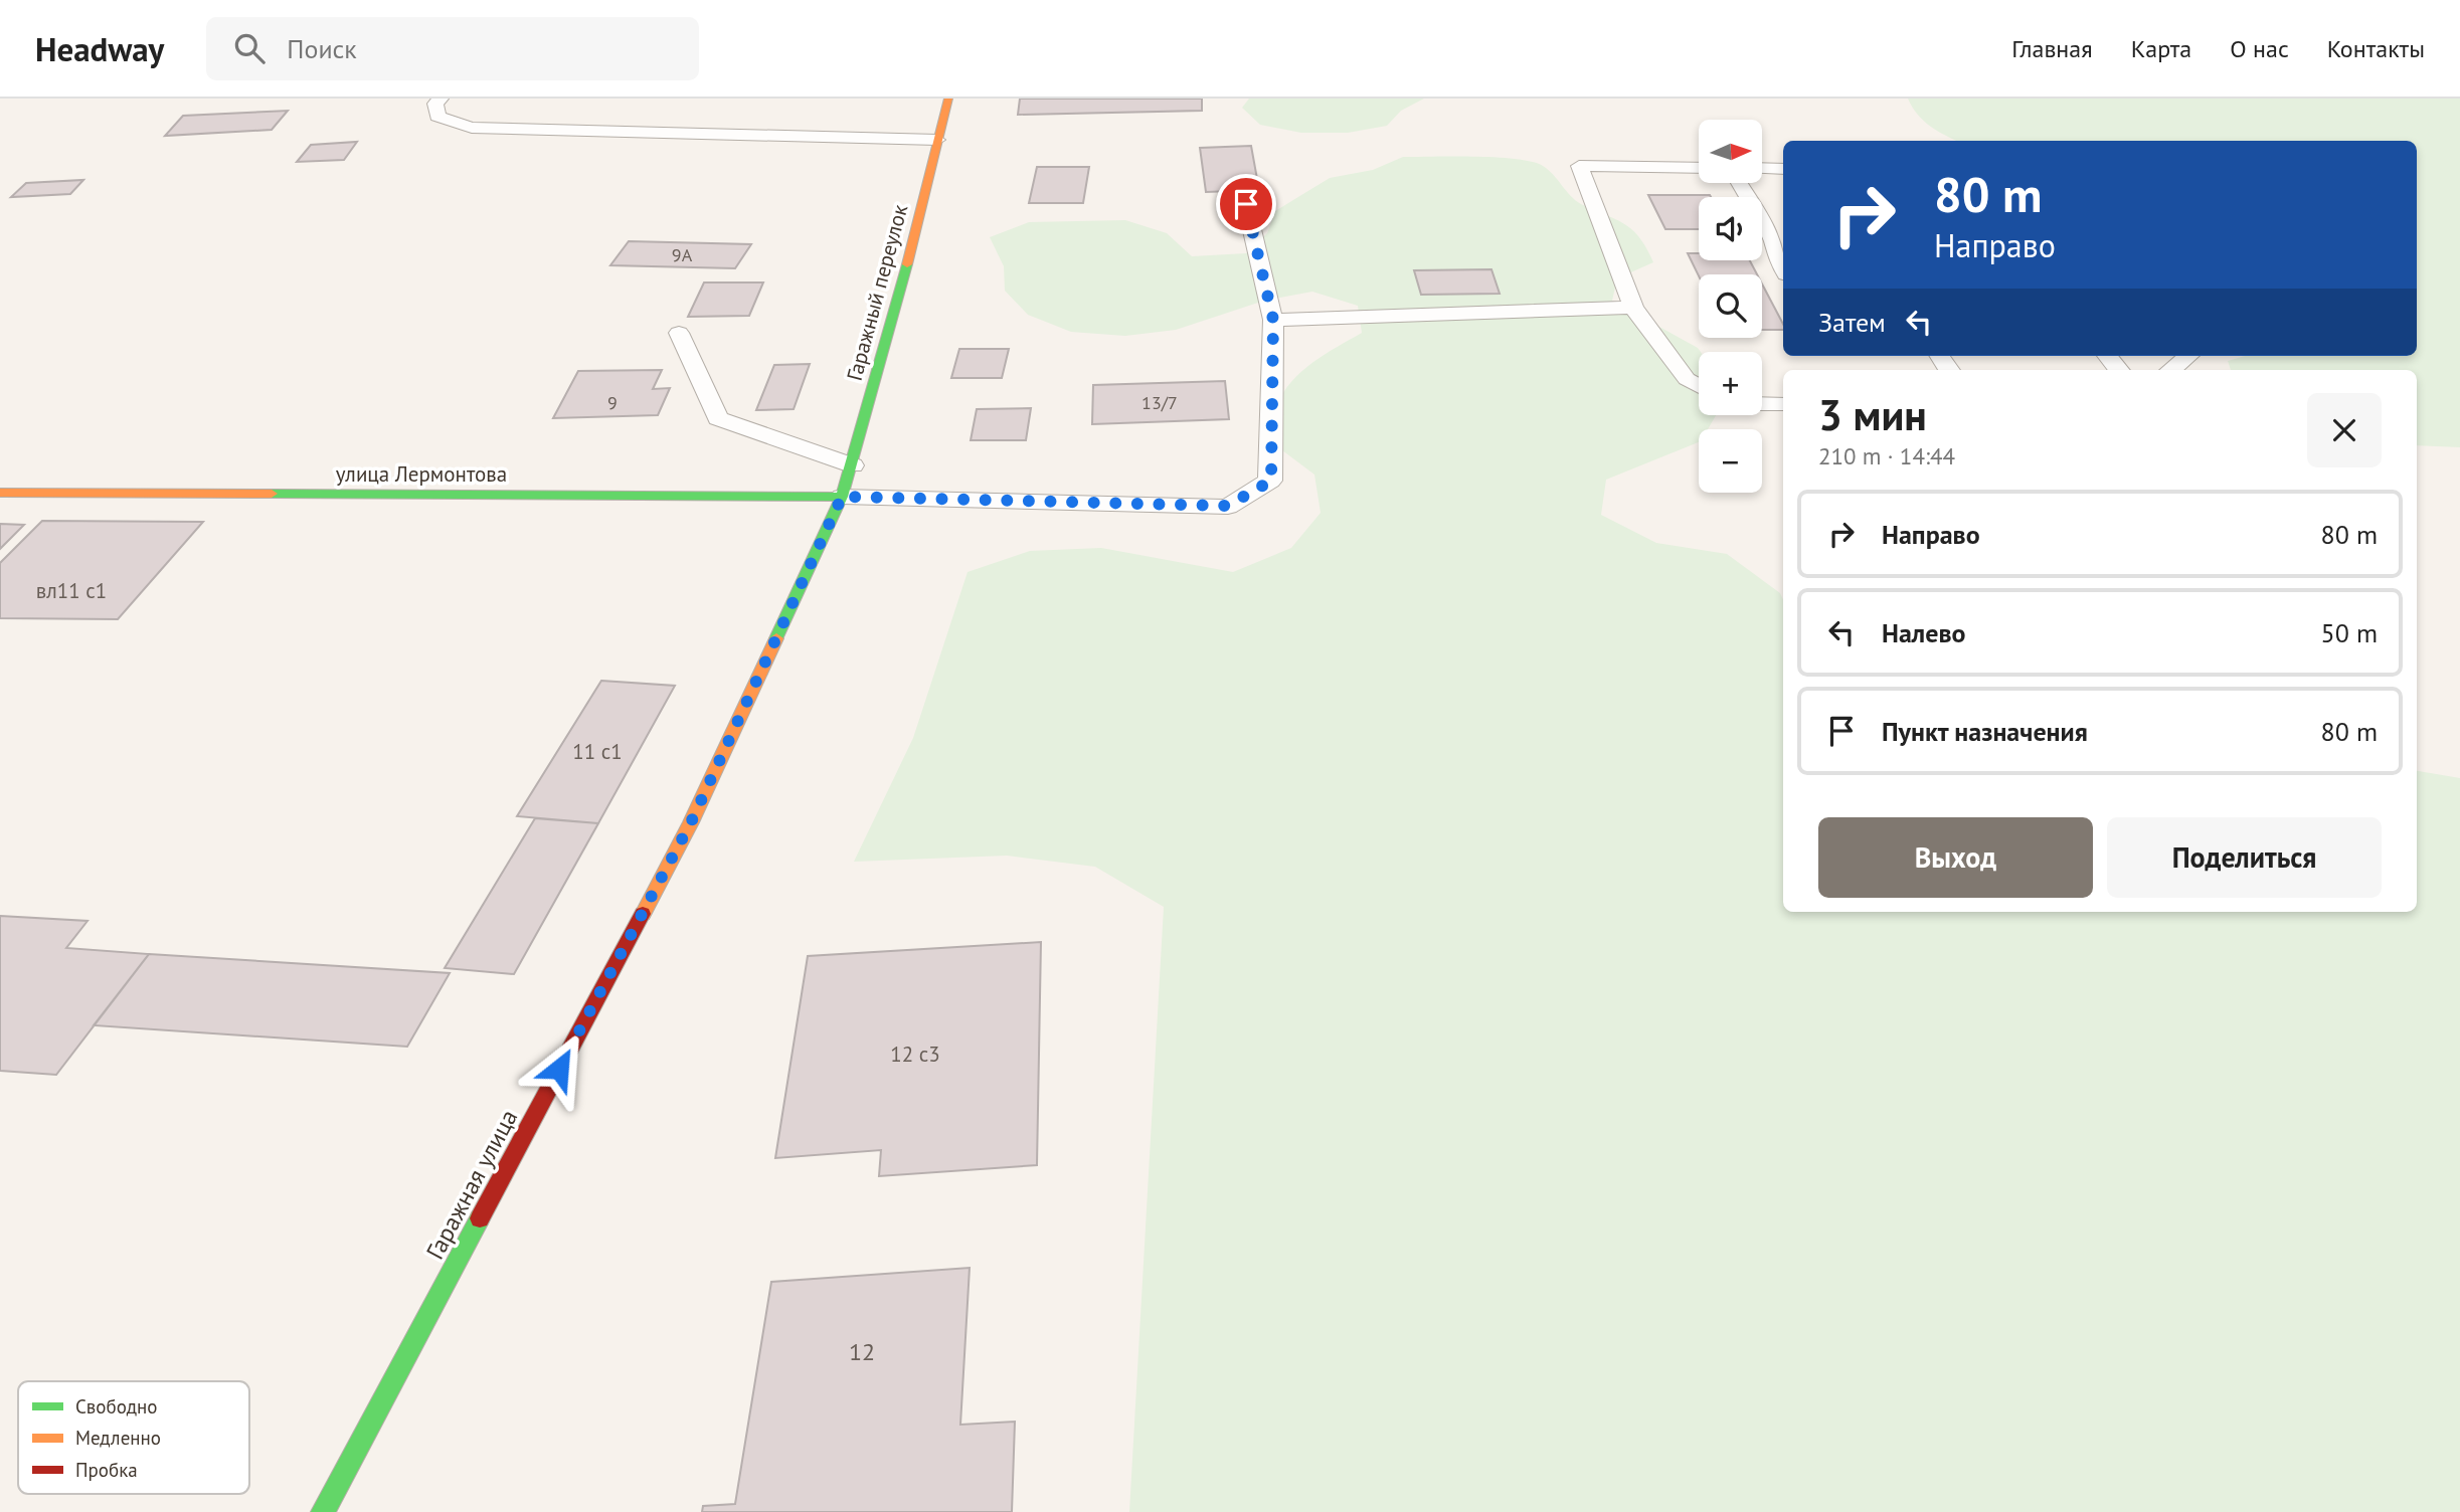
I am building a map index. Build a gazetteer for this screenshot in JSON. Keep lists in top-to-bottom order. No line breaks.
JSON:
{"streets":{"street":["Гаражный переулок","улица Лермонтова","Гаражная улица"]},"crossings":[["Гаражный переулок","улица Лермонтова"],["Гаражный переулок","Гаражная улица"],["улица Лермонтова","Гаражная улица"]],"house_numbers":["9А","9","13/7","вл11 с1","11 с1","12 с3","12"],"legend":["Свободно","Медленно","Пробка"],"north":"right","page":{"header":"Headway","search":"Поиск","nav":["Главная","Карта","О нас","Контакты"],"map_buttons":["+","−"],"turn":["80 m","Направо"],"then":"Затем","heading":["3 мин","210 m · 14:44"],"list":[{"name":"Направо","value":"80 m"},{"name":"Налево","value":"50 m"},{"name":"Пункт назначения","value":"80 m"}],"buttons":["Выход","Поделиться"]}}
